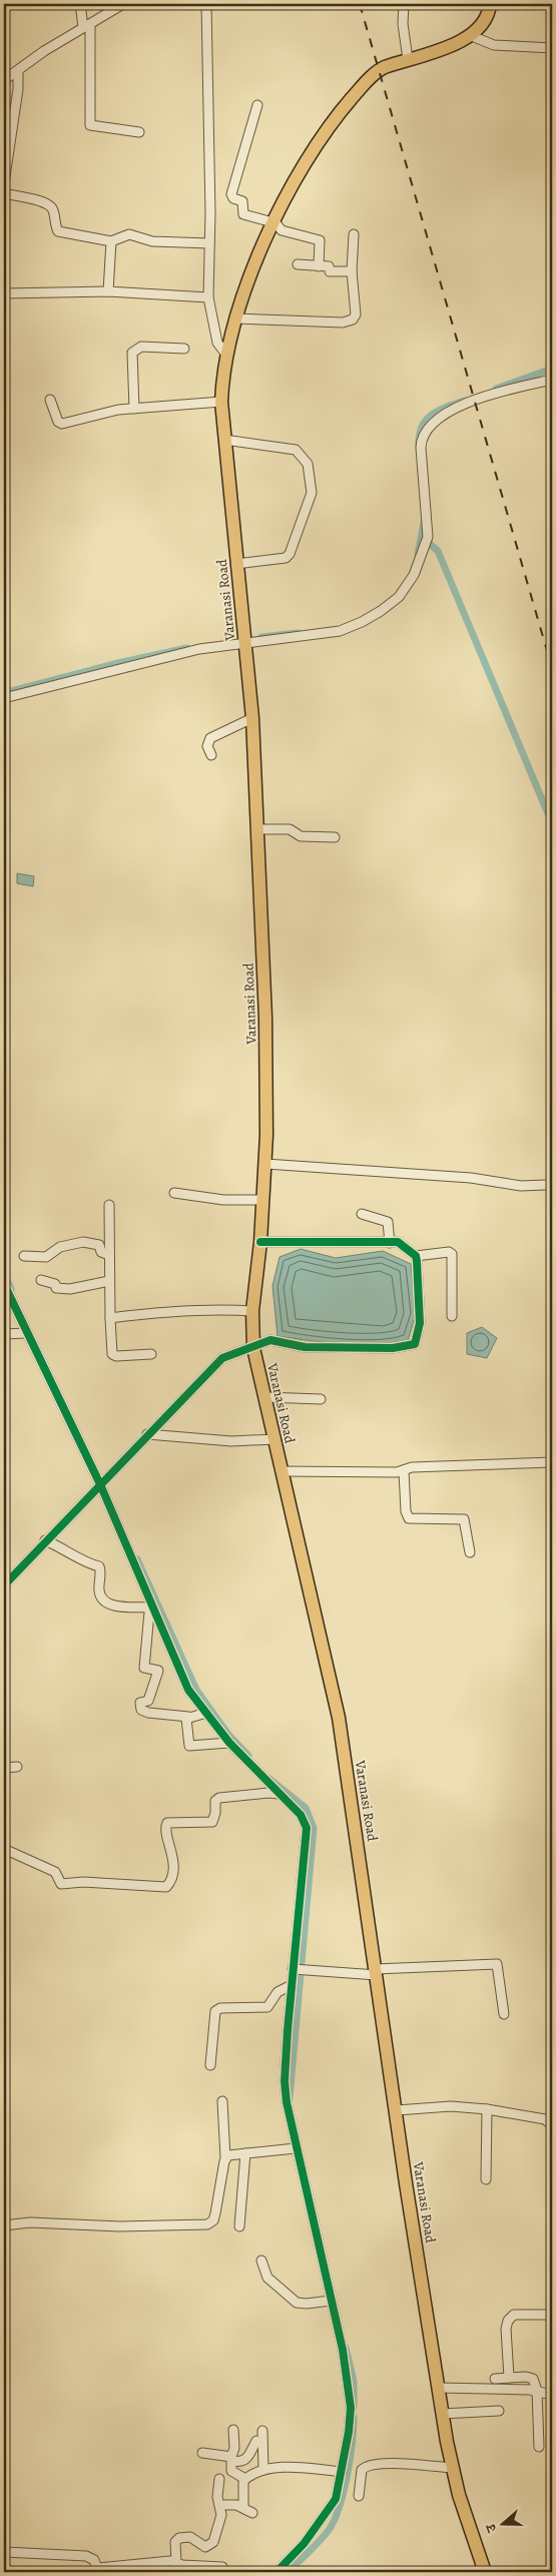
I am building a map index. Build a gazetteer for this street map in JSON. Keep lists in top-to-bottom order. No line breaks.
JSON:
{"streets":{"highway":["Varanasi Road"]},"north":"left"}
